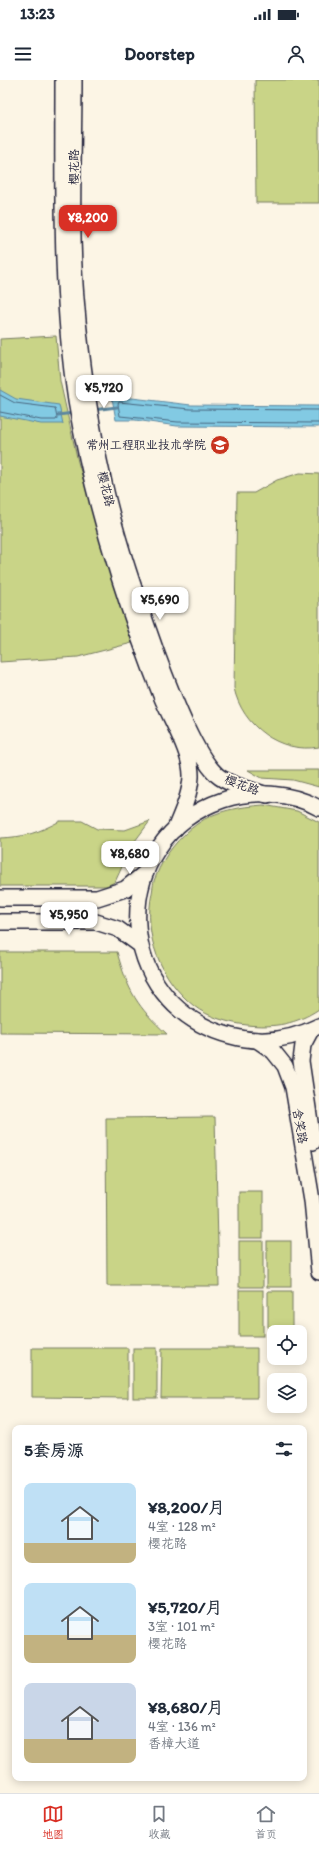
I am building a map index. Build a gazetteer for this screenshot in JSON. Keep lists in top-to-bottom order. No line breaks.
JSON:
{"streets":{"street":["樱花路","含笑路"]},"places":{"school or university":["常州工程职业技术学院"]},"page":{"status":"13:23","header":"Doorstep","price":["¥8,200","¥5,720","¥5,690","¥8,680","¥5,950"],"heading":"5套房源","list":[{"name":"¥8,200/月","note":"4室 · 128 m² · 樱花路"},{"name":"¥5,720/月","note":"3室 · 101 m² · 樱花路"},{"name":"¥8,680/月","note":"4室 · 136 m² · 香樟大道"}],"tabs":["地图","收藏","首页"]}}
